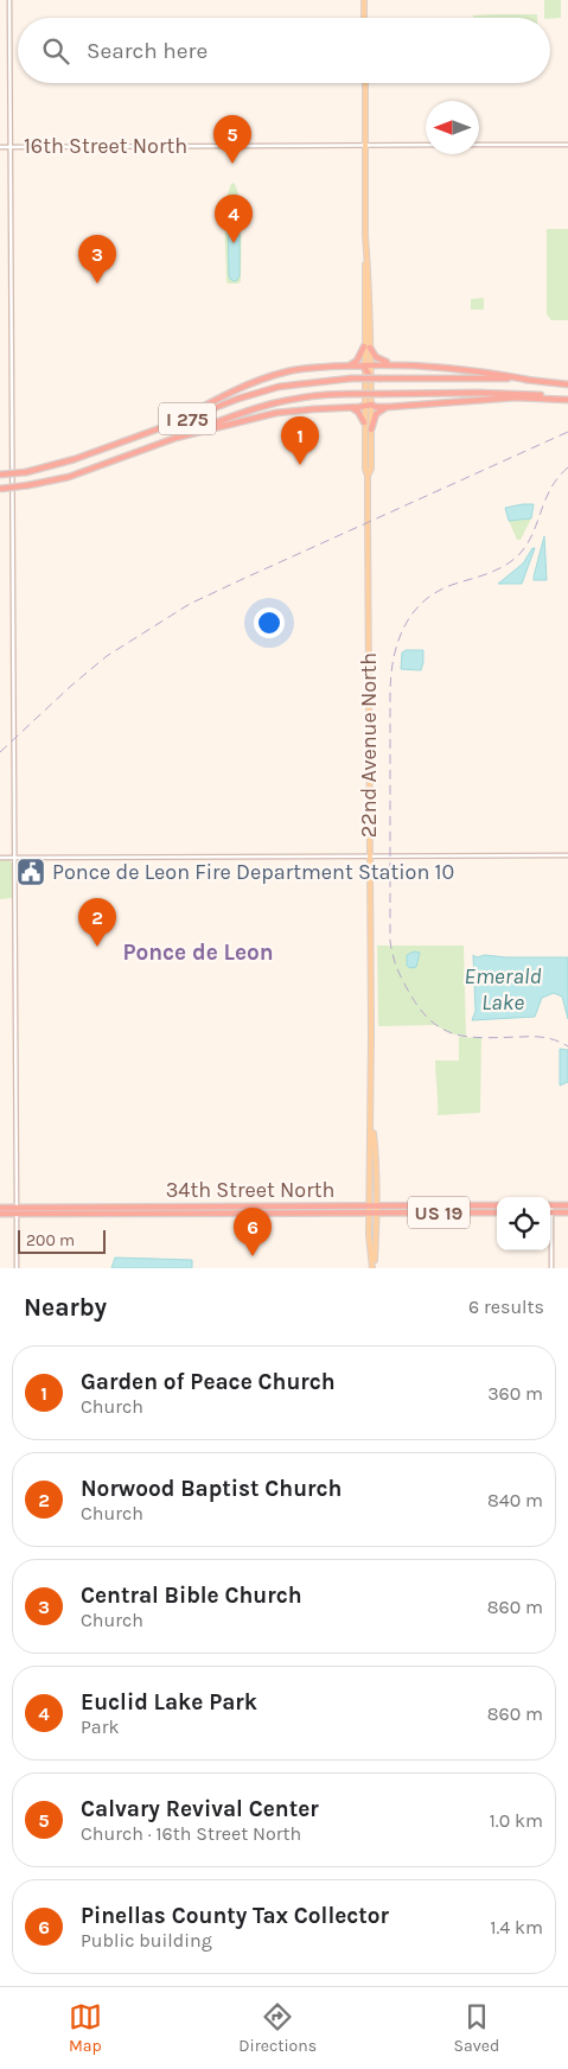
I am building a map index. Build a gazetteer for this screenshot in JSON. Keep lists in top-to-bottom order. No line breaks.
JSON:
{"streets":{"highway":["I 275","34th Street North","US 19"],"main road":["22nd Avenue North"],"street":["16th Street North"]},"crossings":[["16th Street North","22nd Avenue North"],["22nd Avenue North","34th Street North"]],"districts":["Ponce de Leon"],"water":["Emerald Lake"],"places":{"public building":["Ponce de Leon Fire Department Station 10"]},"scale_bar":"200 m","north":"left","page":{"search":"Search here","pins":["5","4","3","1","2","6"],"scale":"200 m","heading":["Nearby","6 results"],"list":[{"mark":"1","name":"Garden of Peace Church","note":"Church","value":"360 m"},{"mark":"2","name":"Norwood Baptist Church","note":"Church","value":"840 m"},{"mark":"3","name":"Central Bible Church","note":"Church","value":"860 m"},{"mark":"4","name":"Euclid Lake Park","note":"Park","value":"860 m"},{"mark":"5","name":"Calvary Revival Center","note":"Church · 16th Street North","value":"1.0 km"},{"mark":"6","name":"Pinellas County Tax Collector","note":"Public building","value":"1.4 km"}],"nav":["Map","Directions","Saved"]}}
